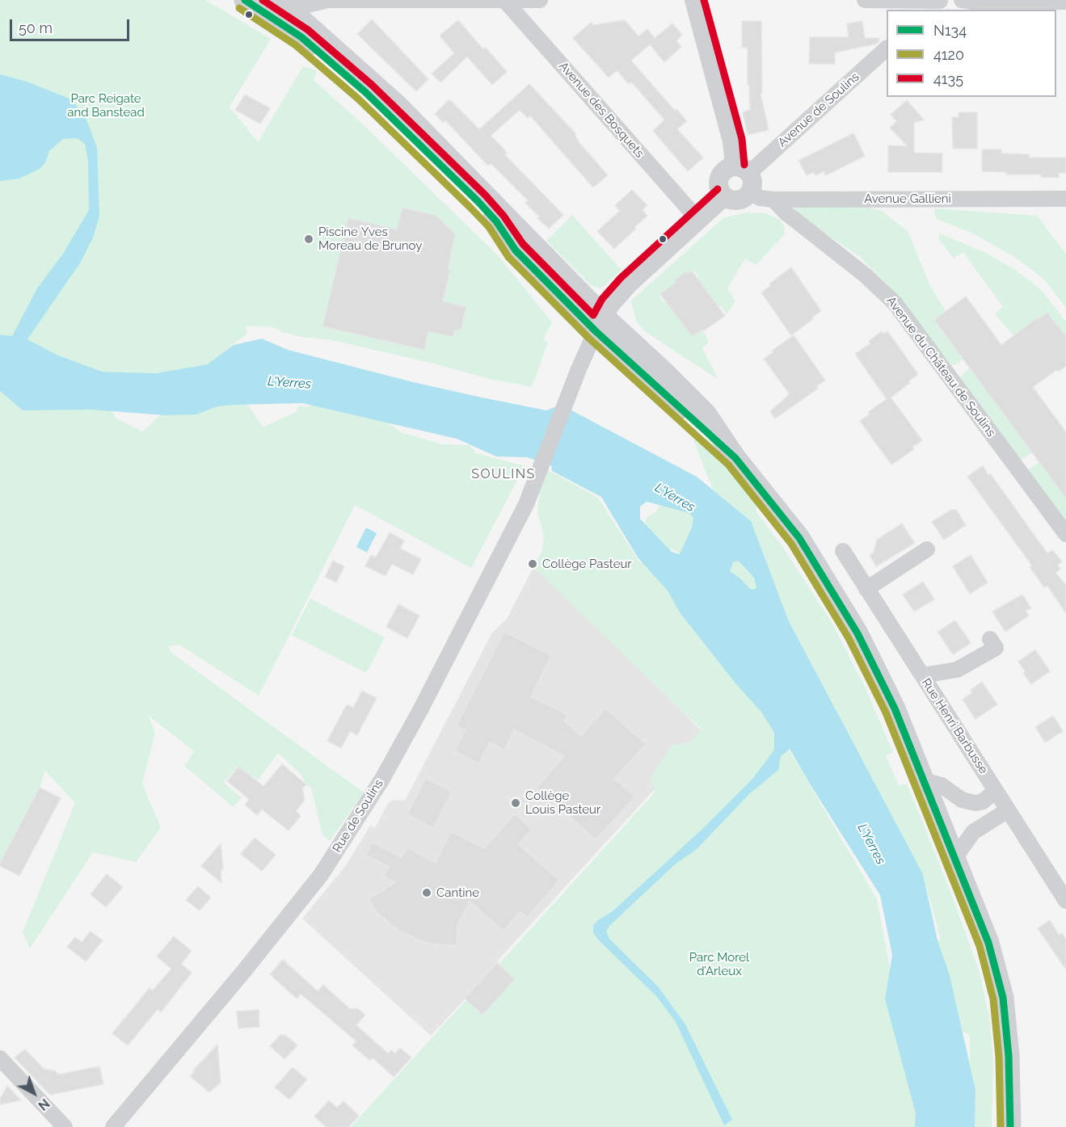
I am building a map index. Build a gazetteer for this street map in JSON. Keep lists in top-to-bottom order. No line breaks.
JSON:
{"streets":{"street":["Avenue des Bosquets","Avenue de Soulins","Avenue Gallieni","Avenue du Château de Soulins","Rue Henri Barbusse","Rue de Soulins"]},"crossings":[["Avenue de Soulins","Avenue Gallieni"],["Avenue Gallieni","Avenue du Château de Soulins"]],"districts":["SOULINS"],"water":["L'Yerres"],"parks":["Parc Reigate and Banstead","Parc Morel d’Arleux"],"places":["Piscine Yves Moreau de Brunoy","Collège Pasteur","Collège Louis Pasteur","Cantine"],"lines":["transit line N134","transit line 4135","transit line 4120"],"legend":["N134","4120","4135"],"scale_bar":"50 m","north":"bottom right"}
